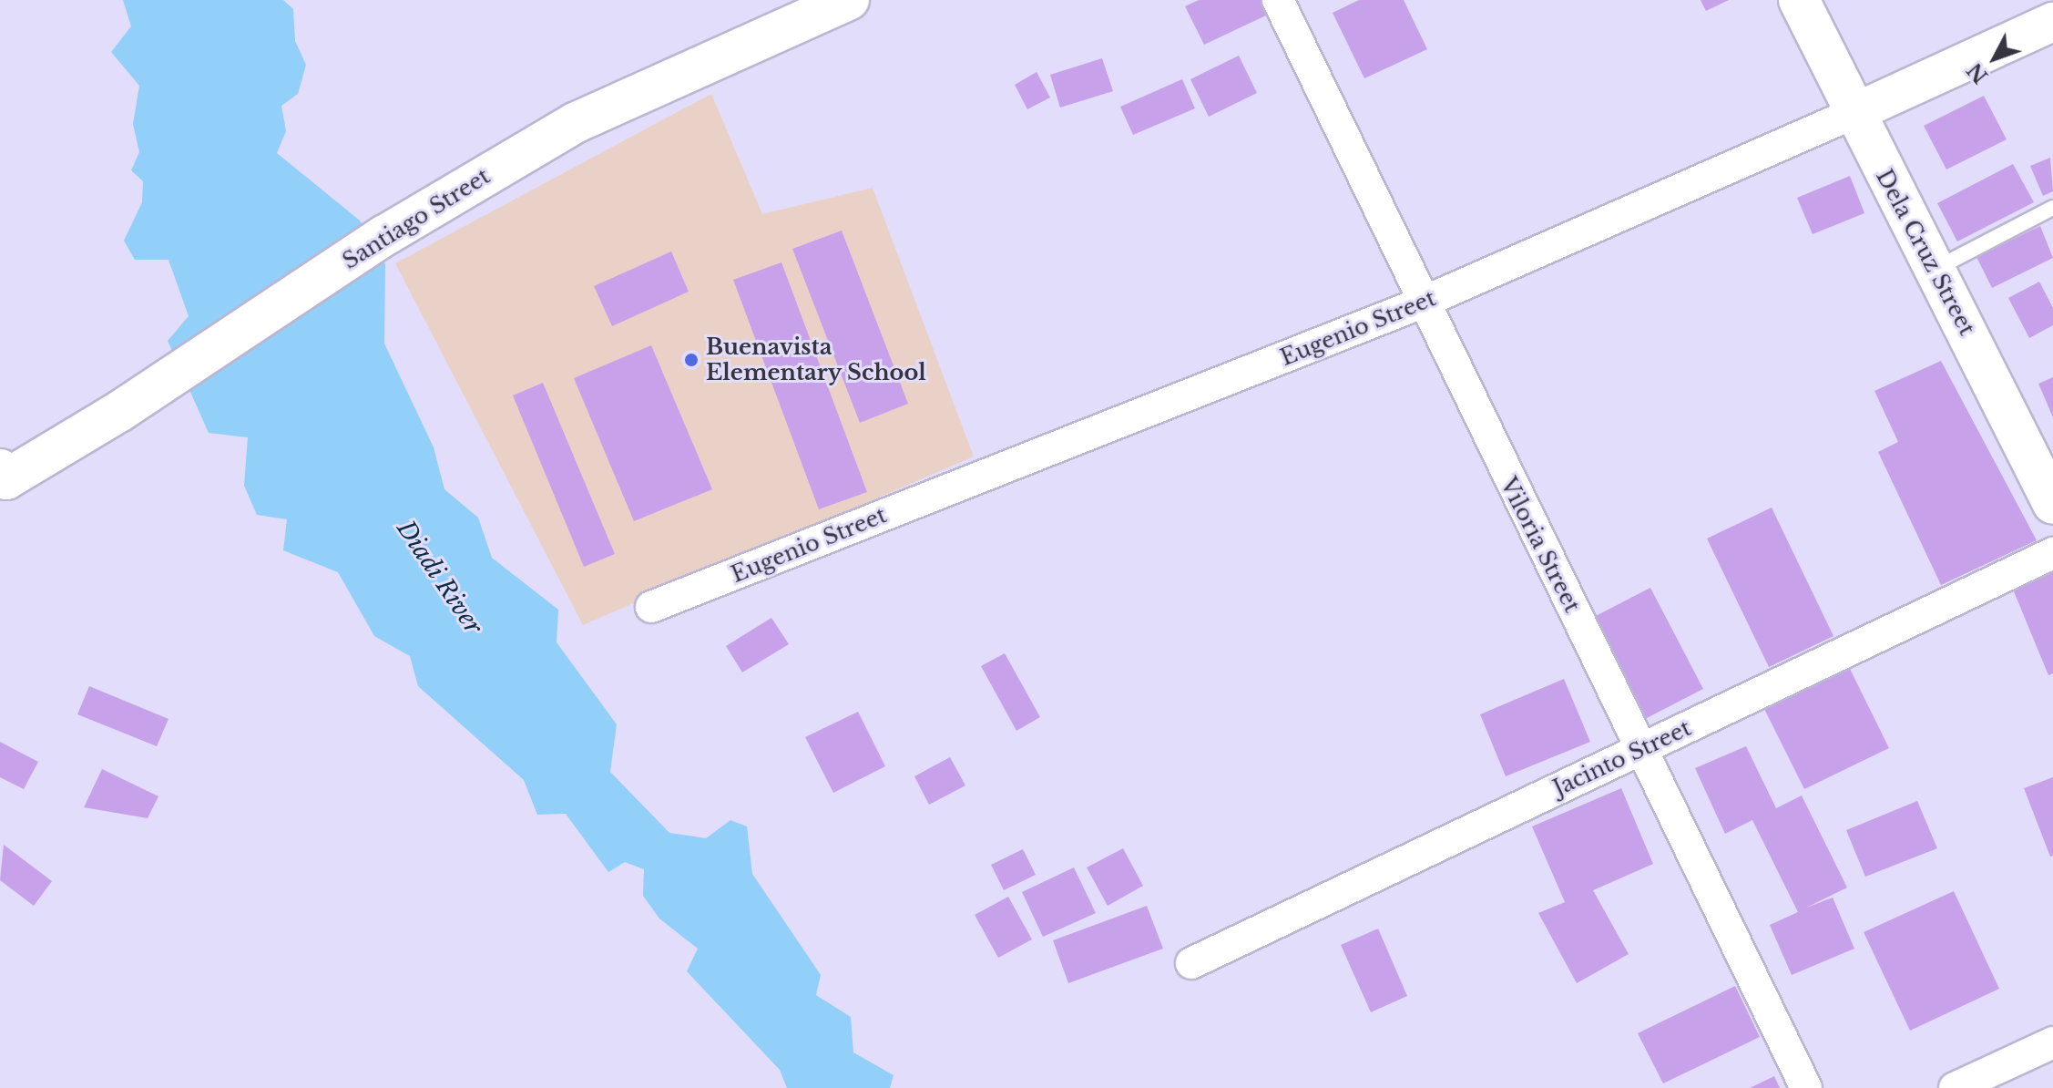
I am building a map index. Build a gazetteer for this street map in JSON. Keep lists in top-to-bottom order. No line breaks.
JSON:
{"streets":{"main road":["Santiago Street","Dela Cruz Street"],"street":["Eugenio Street","Viloria Street","Jacinto Street"]},"crossings":[["Dela Cruz Street","Eugenio Street"],["Eugenio Street","Viloria Street"],["Viloria Street","Jacinto Street"]],"water":["Diadi River"],"places":["Buenavista Elementary School"],"north":"bottom left"}
